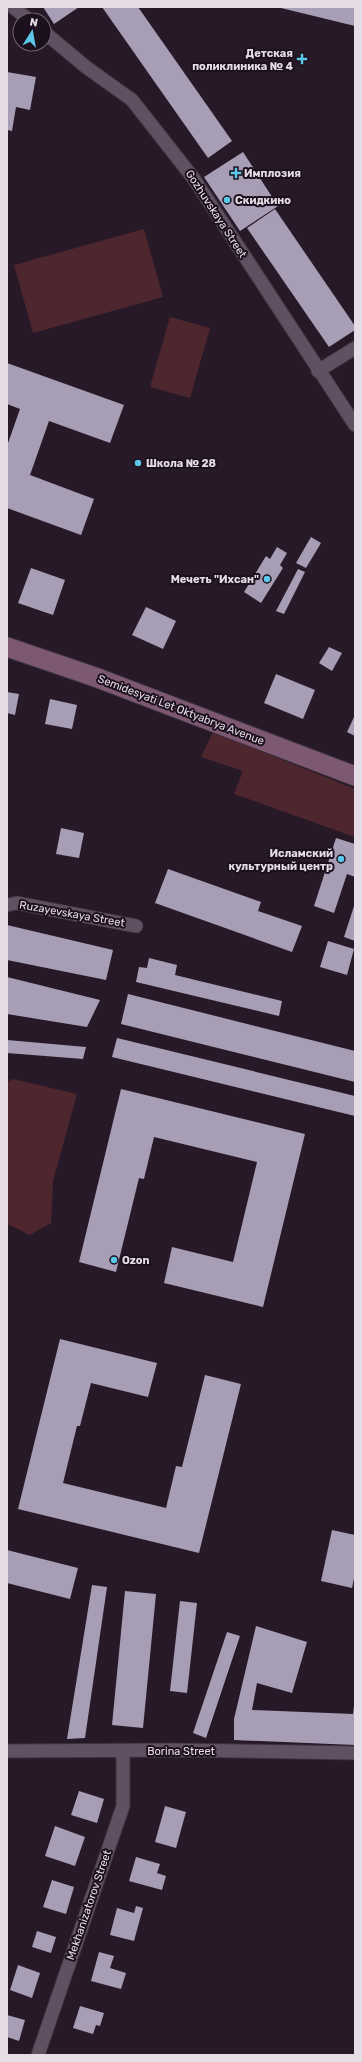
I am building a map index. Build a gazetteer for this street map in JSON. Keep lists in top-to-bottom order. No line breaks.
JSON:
{"streets":{"main road":["Semidesyati Let Oktyabrya Avenue"],"street":["Gozhuvskaya Street","Ruzayevskaya Street","Borina Street","Mekhanizatorov Street"]},"crossings":[["Borina Street","Mekhanizatorov Street"]],"places":{"health":["Детская поликлиника № 4","Имплозия"],"other":["Скидкино","Школа № 28","Мечеть \"Ихсан\"","Исламский культурный центр","Ozon"]},"north":"top"}
